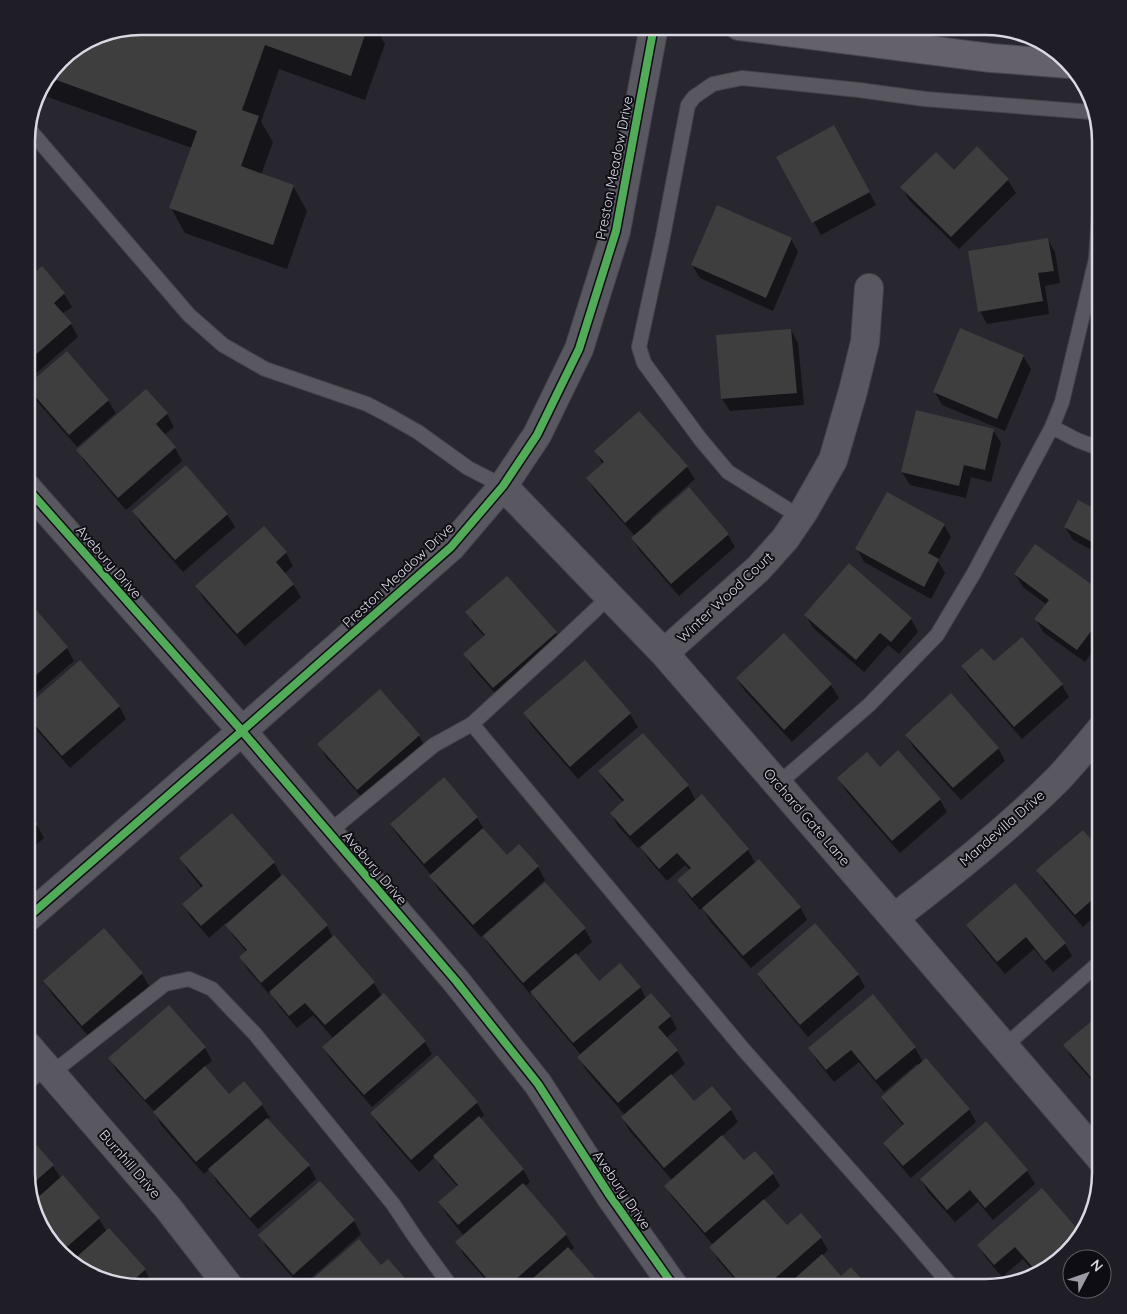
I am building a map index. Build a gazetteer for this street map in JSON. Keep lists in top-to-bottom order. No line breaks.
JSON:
{"streets":{"street":["Preston Meadow Drive","Avebury Drive","Winter Wood Court","Orchard Gate Lane","Mandevilla Drive","Burnhill Drive"]},"crossings":[["Preston Meadow Drive","Avebury Drive"],["Preston Meadow Drive","Orchard Gate Lane"],["Winter Wood Court","Orchard Gate Lane"],["Orchard Gate Lane","Mandevilla Drive"]],"north":"top right"}
